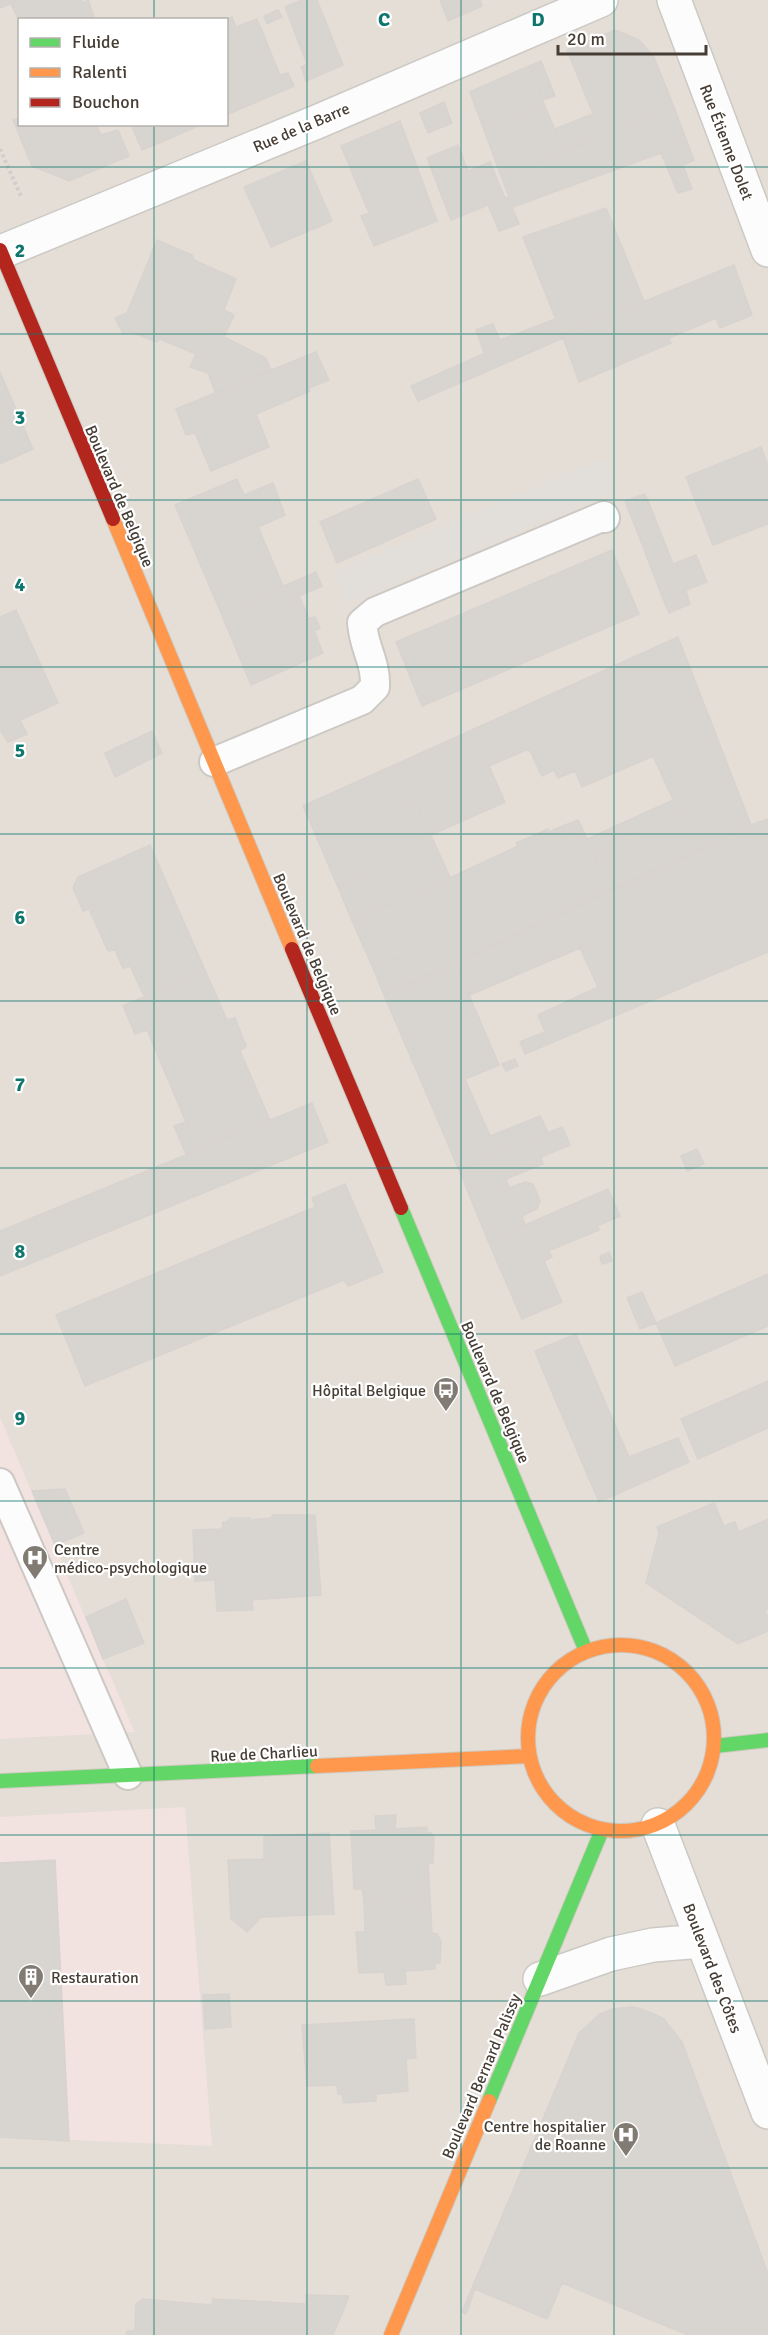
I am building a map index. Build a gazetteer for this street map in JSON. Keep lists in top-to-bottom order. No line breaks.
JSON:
{"streets":{"main road":["Boulevard de Belgique","Rue de Charlieu","Boulevard Bernard Palissy"],"street":["Rue de la Barre","Rue Étienne Dolet","Boulevard des Côtes"]},"crossings":[["Rue de la Barre","Boulevard de Belgique"],["Boulevard de Belgique","Rue de Charlieu"],["Boulevard de Belgique","Boulevard des Côtes"],["Boulevard de Belgique","Boulevard Bernard Palissy"],["Rue de Charlieu","Boulevard des Côtes"],["Rue de Charlieu","Boulevard Bernard Palissy"],["Boulevard des Côtes","Boulevard Bernard Palissy"]],"places":{"bus stop":["Hôpital Belgique"],"hospital":["Centre médico-psychologique","Centre hospitalier de Roanne"],"building":["Restauration"]},"legend":["Fluide","Ralenti","Bouchon"],"scale_bar":"20 m","grid":{"columns":["C","D"],"rows":["2","3","4","5","6","7","8","9"]}}
